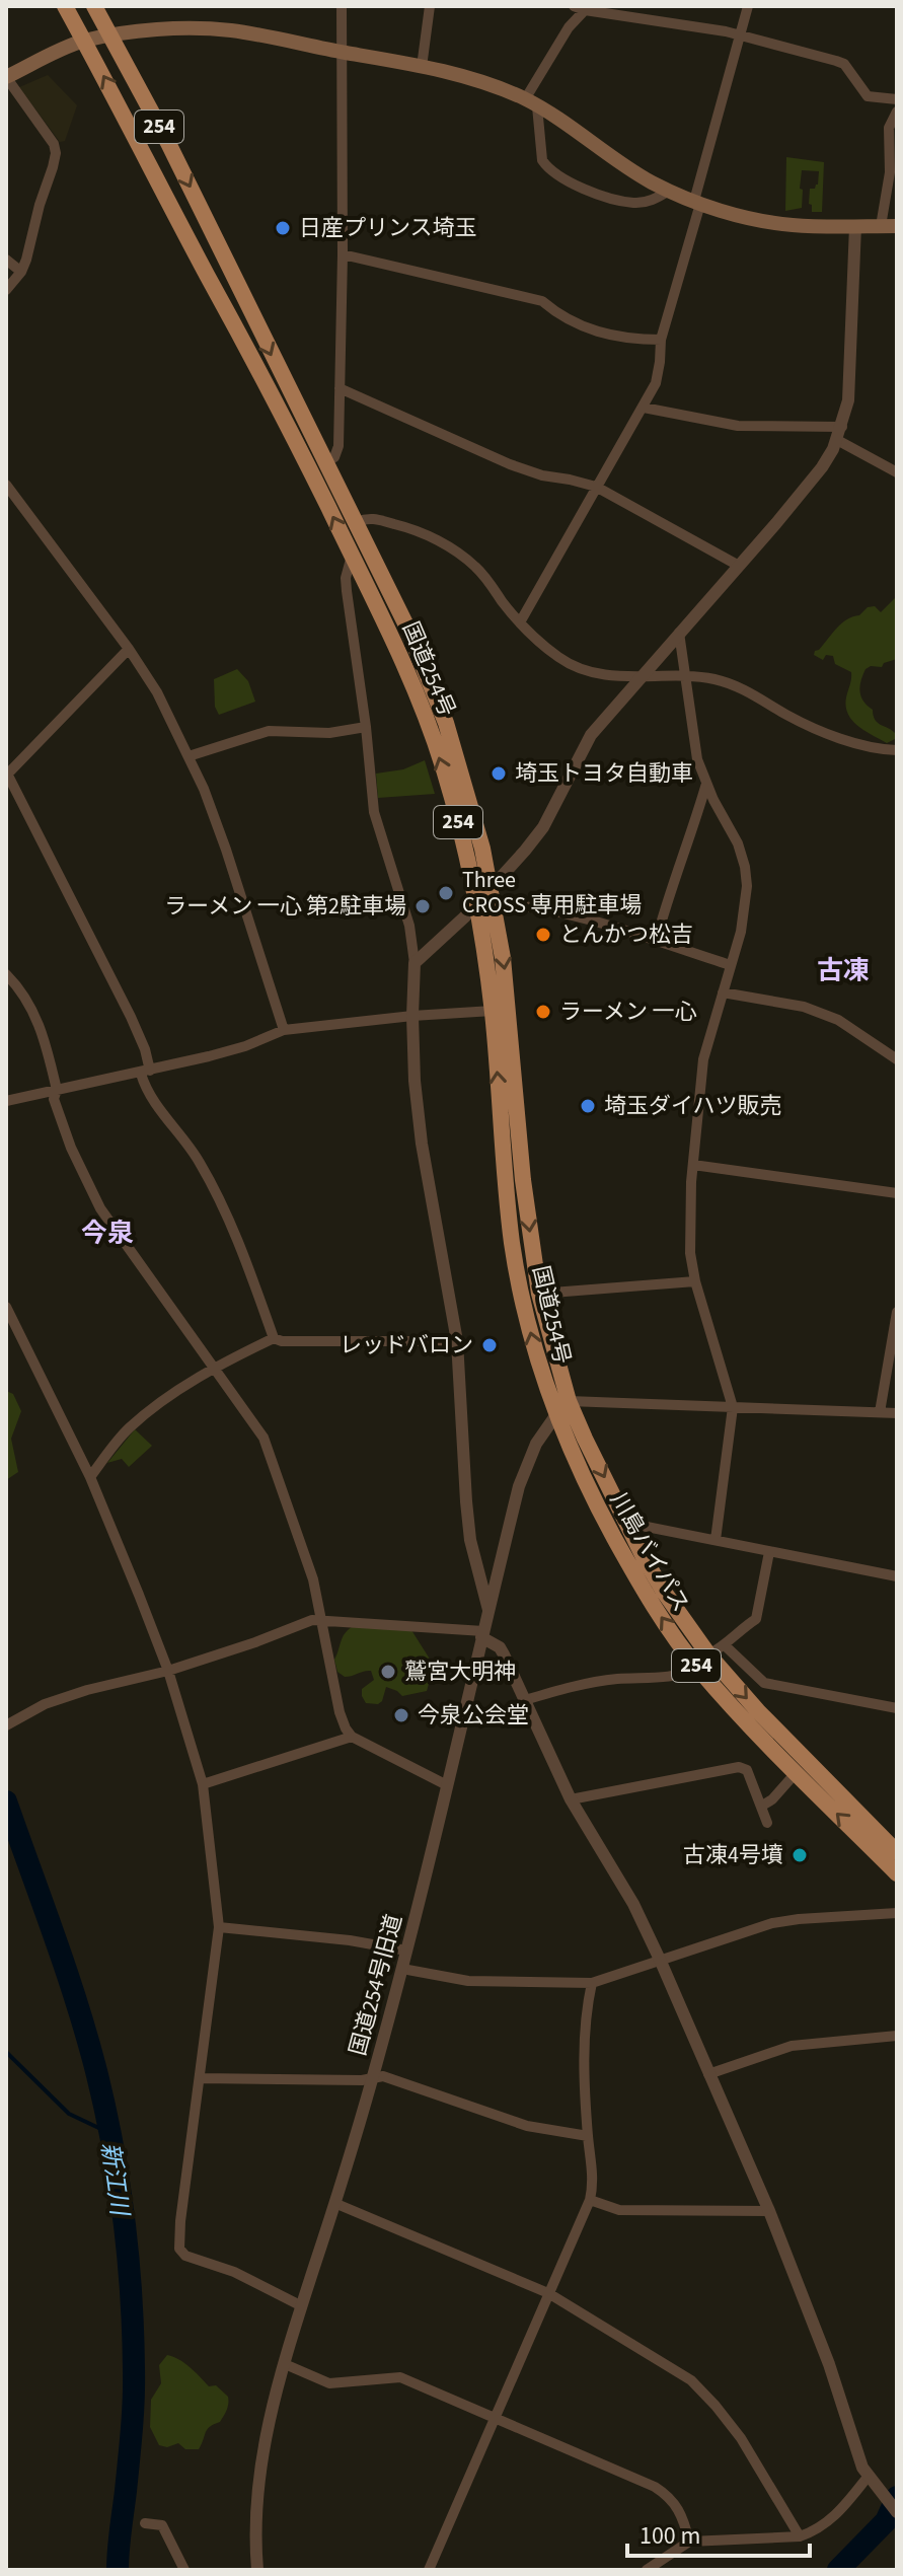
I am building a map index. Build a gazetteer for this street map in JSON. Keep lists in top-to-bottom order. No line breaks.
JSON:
{"streets":{"highway":["254","国道254号","川島バイパス"],"street":["国道254号旧道"]},"crossings":[["国道254号","川島バイパス"],["国道254号","国道254号旧道"],["川島バイパス","国道254号旧道"]],"districts":["古凍","今泉"],"water":["新江川"],"places":["日産プリンス埼玉","埼玉トヨタ自動車","Three CROSS 専用駐車場","ラーメン 一心 第2駐車場","とんかつ松吉","ラーメン 一心","埼玉ダイハツ販売","レッドバロン","鷲宮大明神","今泉公会堂","古凍4号墳"],"scale_bar":"100 m"}
